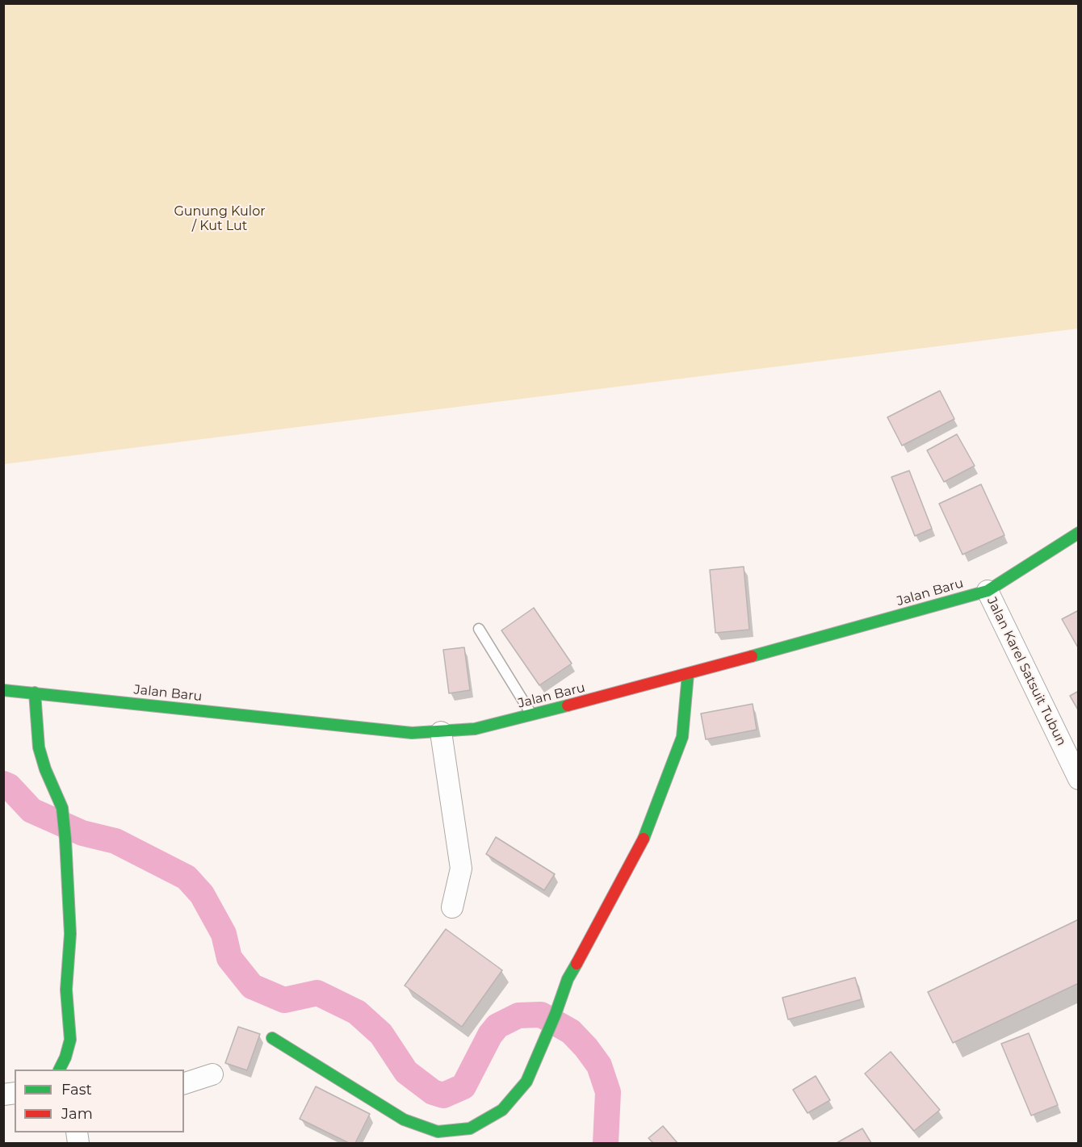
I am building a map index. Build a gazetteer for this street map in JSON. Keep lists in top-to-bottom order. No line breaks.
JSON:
{"streets":{"street":["Jalan Baru","Jalan Karel Satsuit Tubun"]},"crossings":[["Jalan Baru","Jalan Karel Satsuit Tubun"]],"parks":["Gunung Kulor / Kut Lut"],"legend":["Fast","Jam"]}
